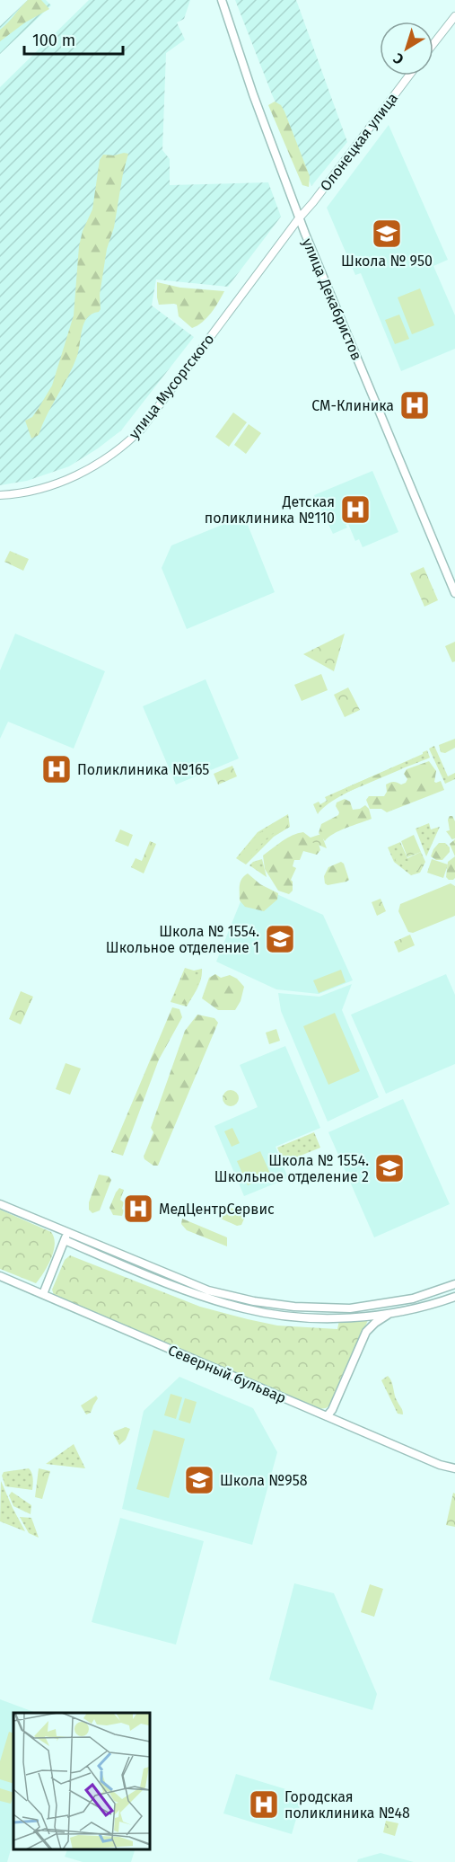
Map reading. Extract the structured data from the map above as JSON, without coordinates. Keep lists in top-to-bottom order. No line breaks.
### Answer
{"streets":{"main road":["улица Декабристов","Северный бульвар"],"street":["Олонецкая улица","улица Мусоргского"]},"crossings":[["Олонецкая улица","улица Декабристов"],["Олонецкая улица","улица Мусоргского"],["улица Декабристов","улица Мусоргского"]],"places":{"school or university":["Школа № 950","Школа № 1554. Школьное отделение 1","Школа № 1554. Школьное отделение 2","Школа №958"],"hospital":["СМ-Клиника","Детская поликлиника №110","Поликлиника №165","МедЦентрСервис","Городская поликлиника №48"]},"scale_bar":"100 m","north":"bottom left"}
